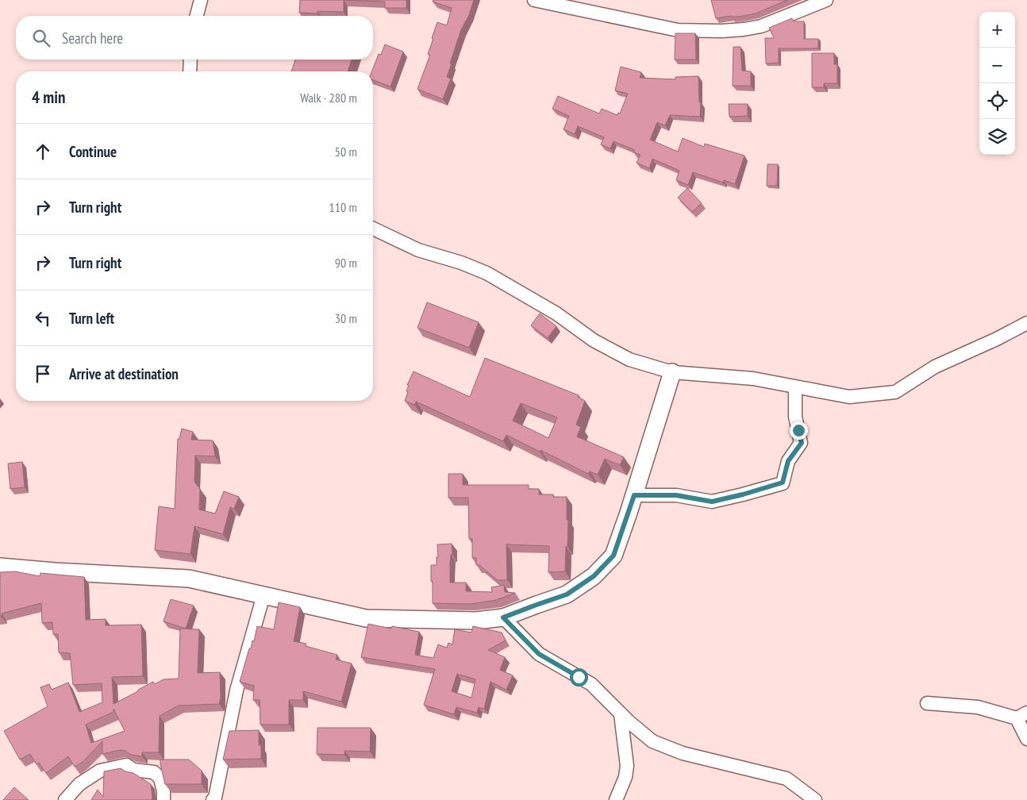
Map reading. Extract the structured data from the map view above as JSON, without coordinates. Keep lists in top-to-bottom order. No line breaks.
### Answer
{"page":{"map_buttons":["+","−"],"search":"Search here","heading":["4 min","Walk · 280 m"],"list":[["Continue","50 m"],["Turn right","110 m"],["Turn right","90 m"],["Turn left","30 m"],"Arrive at destination"]}}
